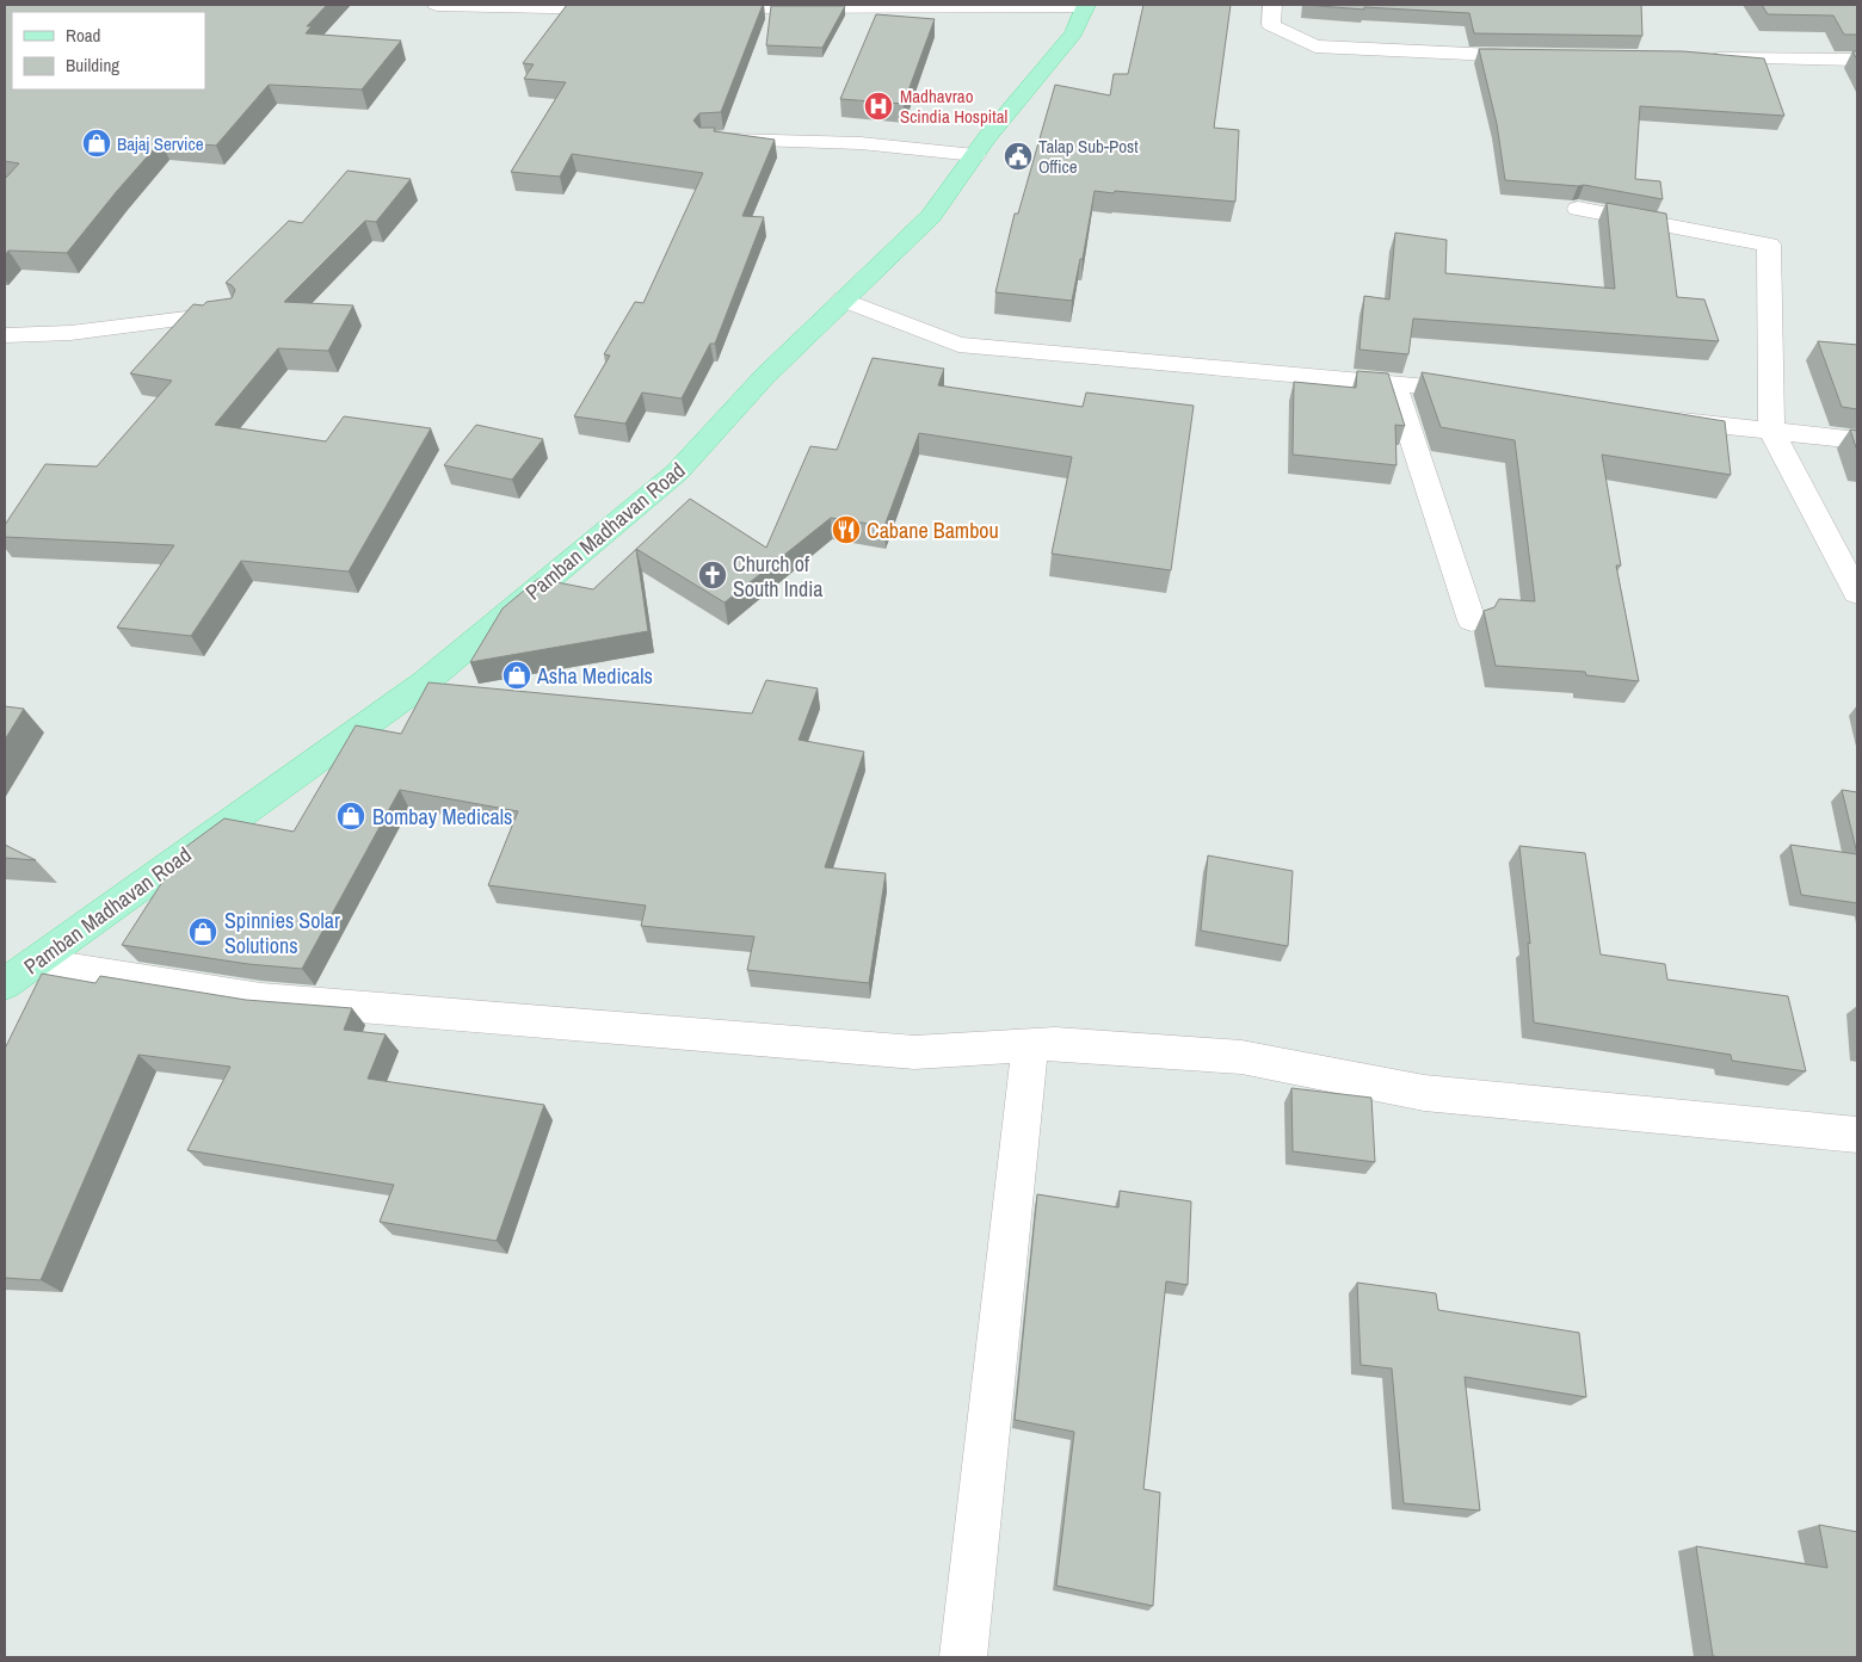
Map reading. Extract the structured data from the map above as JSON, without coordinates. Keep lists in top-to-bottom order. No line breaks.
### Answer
{"streets":{"main road":["Pamban Madhavan Road"]},"places":{"hospital":["Madhavrao Scindia Hospital"],"shop":["Bajaj Service","Asha Medicals","Bombay Medicals","Spinnies Solar Solutions"],"public building":["Talap Sub-Post Office"],"restaurant":["Cabane Bambou"],"church":["Church of South India"]},"legend":["Road","Building"]}
